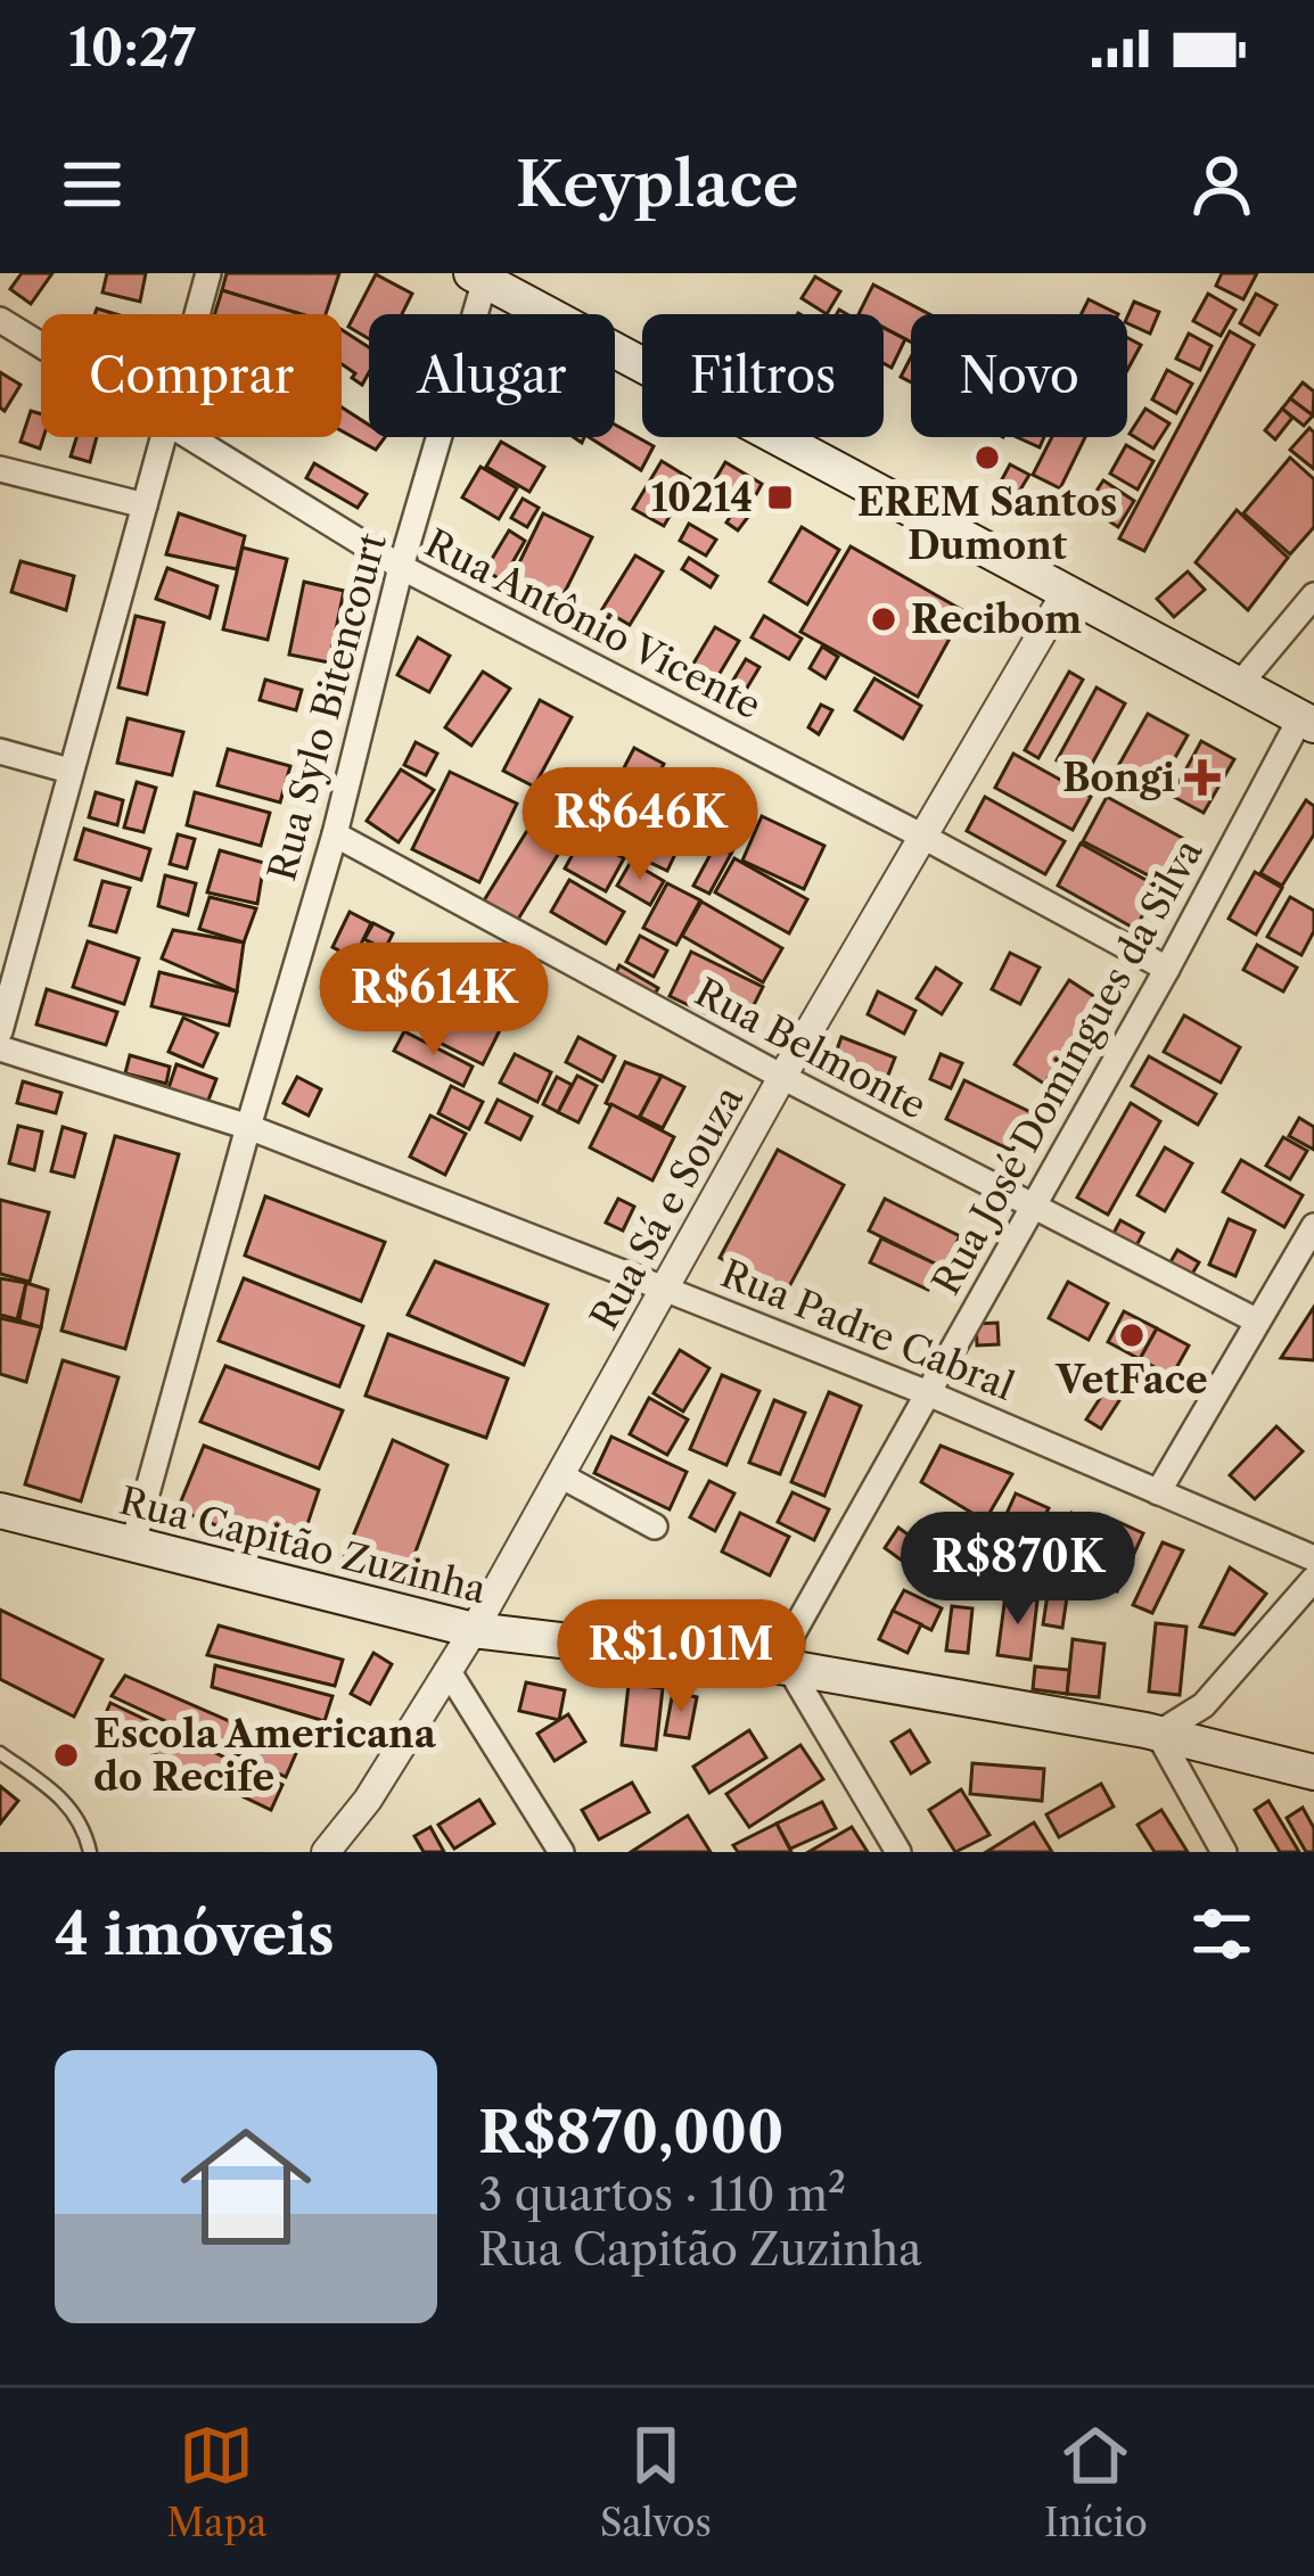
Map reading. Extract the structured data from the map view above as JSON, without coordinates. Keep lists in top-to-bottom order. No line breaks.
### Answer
{"streets":{"main road":["Rua Capitão Zuzinha"],"street":["Rua Antônio Vicente","Rua Sylo Bitencourt","Rua Belmonte","Rua José Domingues da Silva","Rua Sá e Souza","Rua Padre Cabral"]},"crossings":[["Rua Antônio Vicente","Rua Sylo Bitencourt"],["Rua Antônio Vicente","Rua José Domingues da Silva"],["Rua Antônio Vicente","Rua Sá e Souza"],["Rua Sylo Bitencourt","Rua Belmonte"],["Rua Sylo Bitencourt","Rua Padre Cabral"],["Rua Sylo Bitencourt","Rua Capitão Zuzinha"],["Rua Belmonte","Rua José Domingues da Silva"],["Rua Belmonte","Rua Sá e Souza"],["Rua José Domingues da Silva","Rua Padre Cabral"],["Rua José Domingues da Silva","Rua Capitão Zuzinha"],["Rua Sá e Souza","Rua Padre Cabral"],["Rua Sá e Souza","Rua Capitão Zuzinha"]],"places":{"other":["EREM Santos Dumont","Recibom","VetFace","Escola Americana do Recife"],"transit":["10214"],"health":["Bongi"]},"page":{"status":"10:27","header":"Keyplace","chip":["Comprar","Alugar","Filtros","Novo"],"price":["R$646K","R$614K","R$870K","R$1.01M"],"heading":"4 imóveis","list":[{"name":"R$870,000","note":"3 quartos · 110 m² · Rua Capitão Zuzinha"}],"tabs":["Mapa","Salvos","Início"]}}
